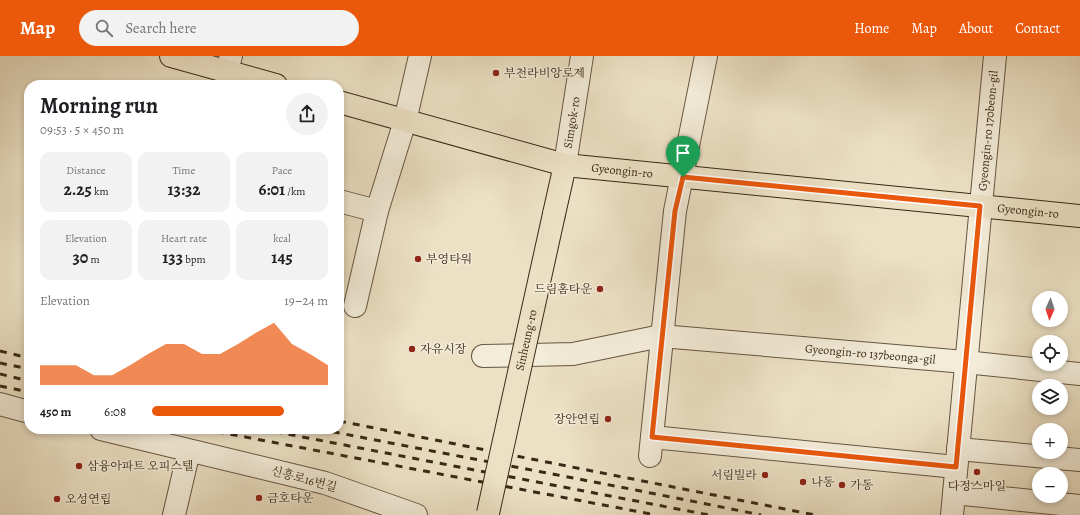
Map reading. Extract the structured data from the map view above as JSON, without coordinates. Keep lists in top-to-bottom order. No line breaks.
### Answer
{"streets":{"main road":["Gyeongin-ro","Sinheung-ro"],"street":["Simgok-ro","Gyeongin-ro 170beon-gil","Gyeongin-ro 137beonga-gil","신흥로16번길"]},"crossings":[["Simgok-ro","Gyeongin-ro"],["Simgok-ro","Sinheung-ro"],["Gyeongin-ro 170beon-gil","Gyeongin-ro"],["Gyeongin-ro 170beon-gil","Gyeongin-ro 137beonga-gil"],["Gyeongin-ro","Sinheung-ro"]],"places":["부천라비앙로제","부영타워","드림홈타운","자유시장","장안연립","삼융아파트 오피스텔","다정스마일","서림빌라","나동","가동","금호타운","오성연립"],"north":"bottom","page":{"header":"Map","search":"Search here","nav":["Home","Map","About","Contact"],"heading":["Morning run","09:53 · 5 × 450 m"],"stats":[["Distance","2.25 km"],["Time","13:32"],["Pace","6:01 /km"],["Elevation","30 m"],["Heart rate","133 bpm"],["kcal","145"]],"chart":["Elevation","19–24 m"],"map_buttons":["+","−"],"list":[{"name":"450 m","note":"6:08"}]}}
